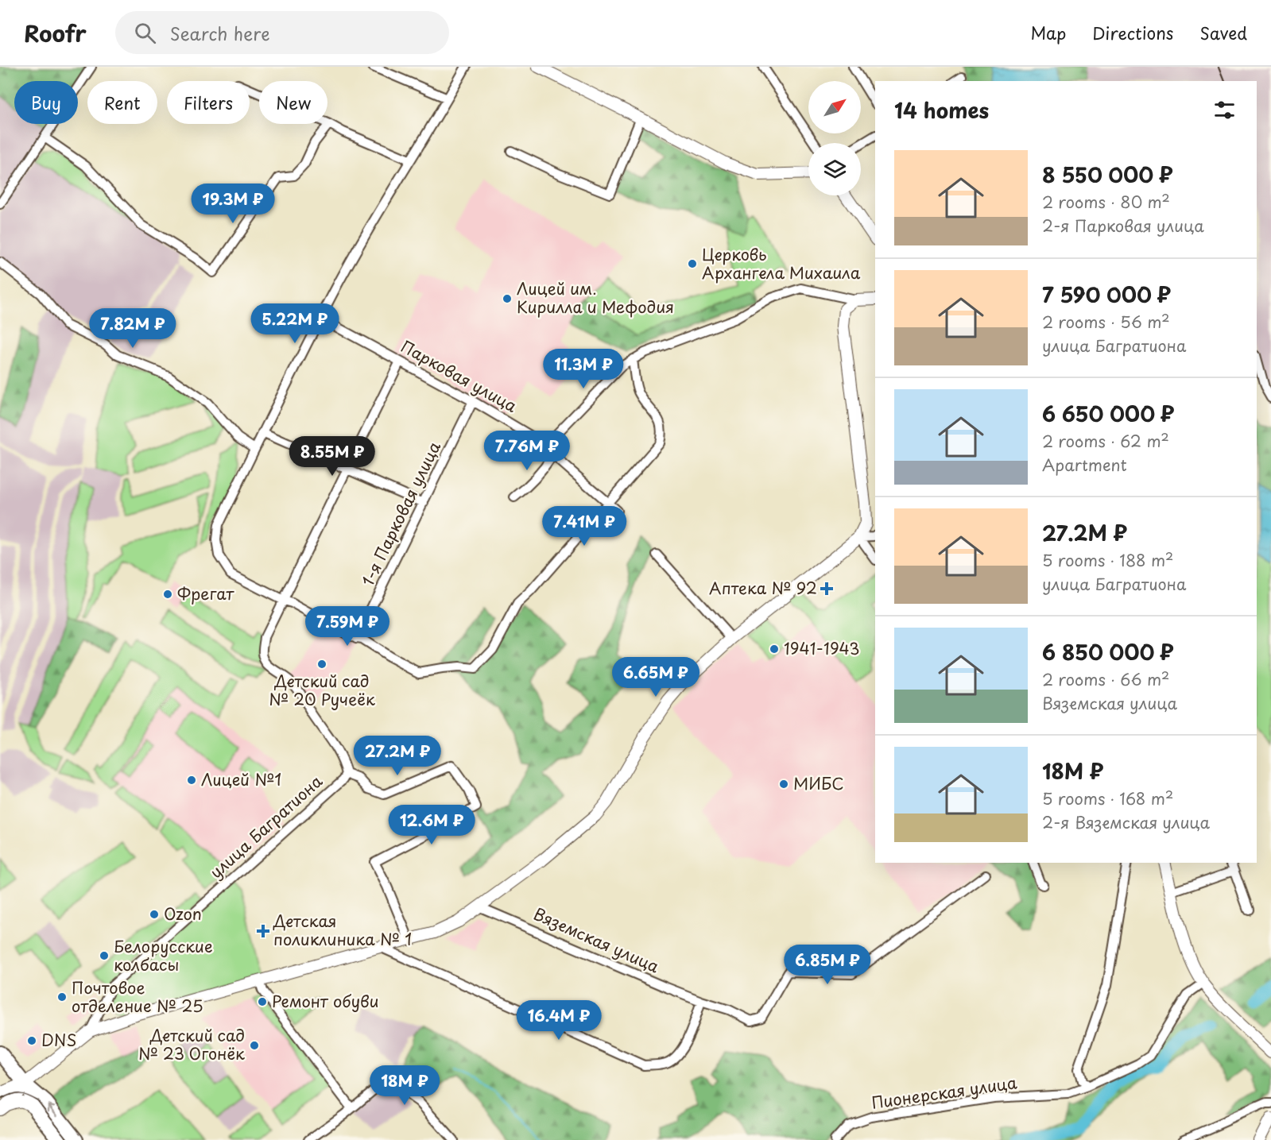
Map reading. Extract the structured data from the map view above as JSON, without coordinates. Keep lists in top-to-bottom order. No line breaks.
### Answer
{"streets":{"street":["Парковая улица","1-я Парковая улица","улица Багратиона","Вяземская улица","Пионерская улица"]},"crossings":[["Парковая улица","1-я Парковая улица"]],"places":{"other":["Церковь Архангела Михаила","Лицей им. Кирилла и Мефодия","Фрегат","1941-1943","Детский сад № 20 Ручеёк","Лицей №1","МИБС","Ozon","Белорусские колбасы","Почтовое отделение № 25","Ремонт обуви","DNS","Детский сад № 23 Огонёк"],"health":["Аптека № 92","Детская поликлиника № 1"]},"north":"top right","page":{"header":"Roofr","search":"Search here","nav":["Map","Directions","Saved"],"chip":["Buy","Rent","Filters","New"],"heading":"14 homes","list":[{"name":"8 550 000 ₽","note":"2 rooms · 80 m² · 2-я Парковая улица"},{"name":"7 590 000 ₽","note":"2 rooms · 56 m² · улица Багратиона"},{"name":"6 650 000 ₽","note":"2 rooms · 62 m² · Apartment"},{"name":"27.2M ₽","note":"5 rooms · 188 m² · улица Багратиона"},{"name":"6 850 000 ₽","note":"2 rooms · 66 m² · Вяземская улица"},{"name":"18M ₽","note":"5 rooms · 168 m² · 2-я Вяземская улица"}],"price":["19.3M ₽","5.22M ₽","7.82M ₽","11.3M ₽","7.76M ₽","8.55M ₽","7.41M ₽","7.59M ₽","6.65M ₽","27.2M ₽","12.6M ₽","6.85M ₽","16.4M ₽","18M ₽"]}}
